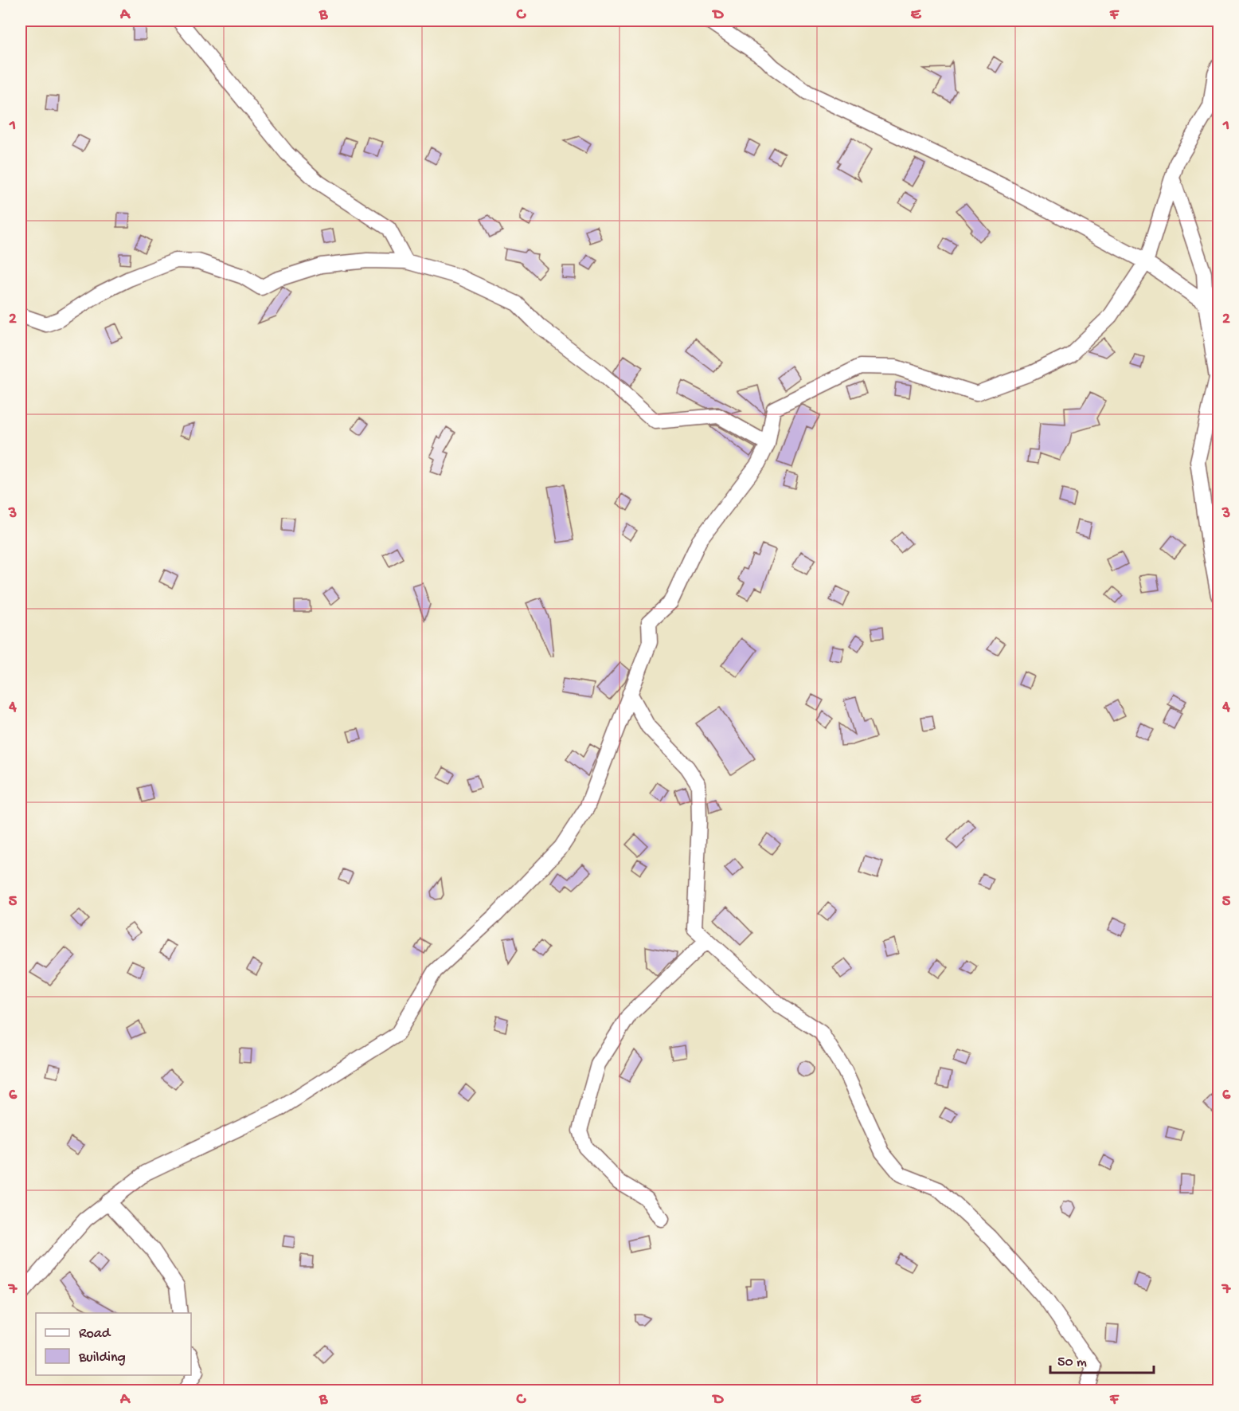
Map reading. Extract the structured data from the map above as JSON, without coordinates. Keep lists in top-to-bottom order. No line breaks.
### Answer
{"legend":["Road","Building"],"scale_bar":"50 m","grid":{"columns":["A","B","C","D","E","F"],"rows":["1","2","3","4","5","6","7"]}}
